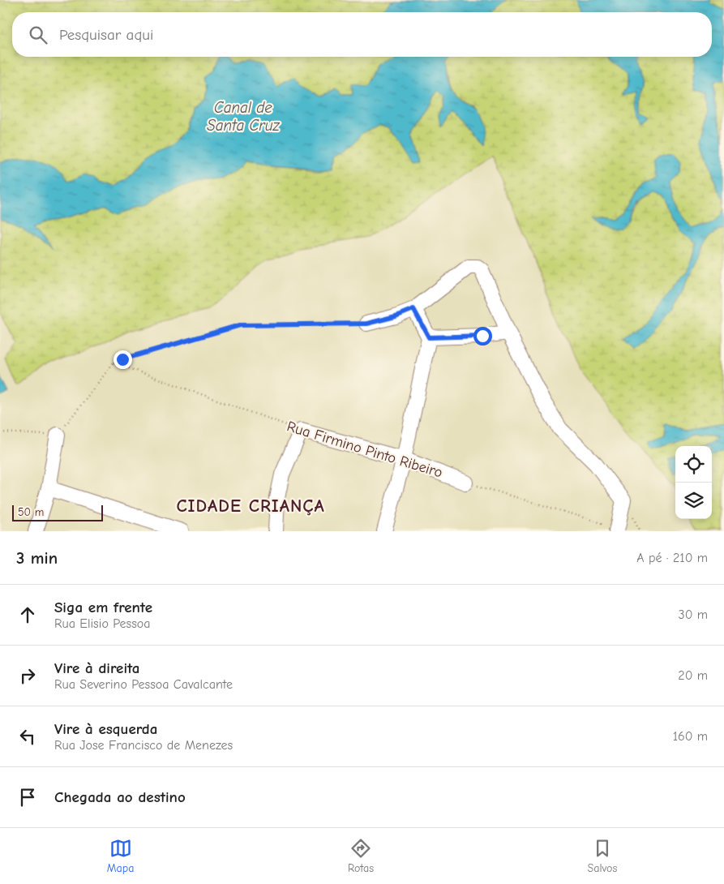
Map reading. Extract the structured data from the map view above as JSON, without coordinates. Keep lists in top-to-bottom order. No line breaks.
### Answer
{"streets":{"street":["Rua Firmino Pinto Ribeiro"]},"districts":["CIDADE CRIANÇA"],"water":["Canal de Santa Cruz"],"scale_bar":"50 m","page":{"search":"Pesquisar aqui","scale":"50 m","heading":["3 min","A pé · 210 m"],"list":[["Siga em frente","Rua Elisio Pessoa","30 m"],["Vire à direita","Rua Severino Pessoa Cavalcante","20 m"],["Vire à esquerda","Rua Jose Francisco de Menezes","160 m"],"Chegada ao destino"],"nav":["Mapa","Rotas","Salvos"]}}
